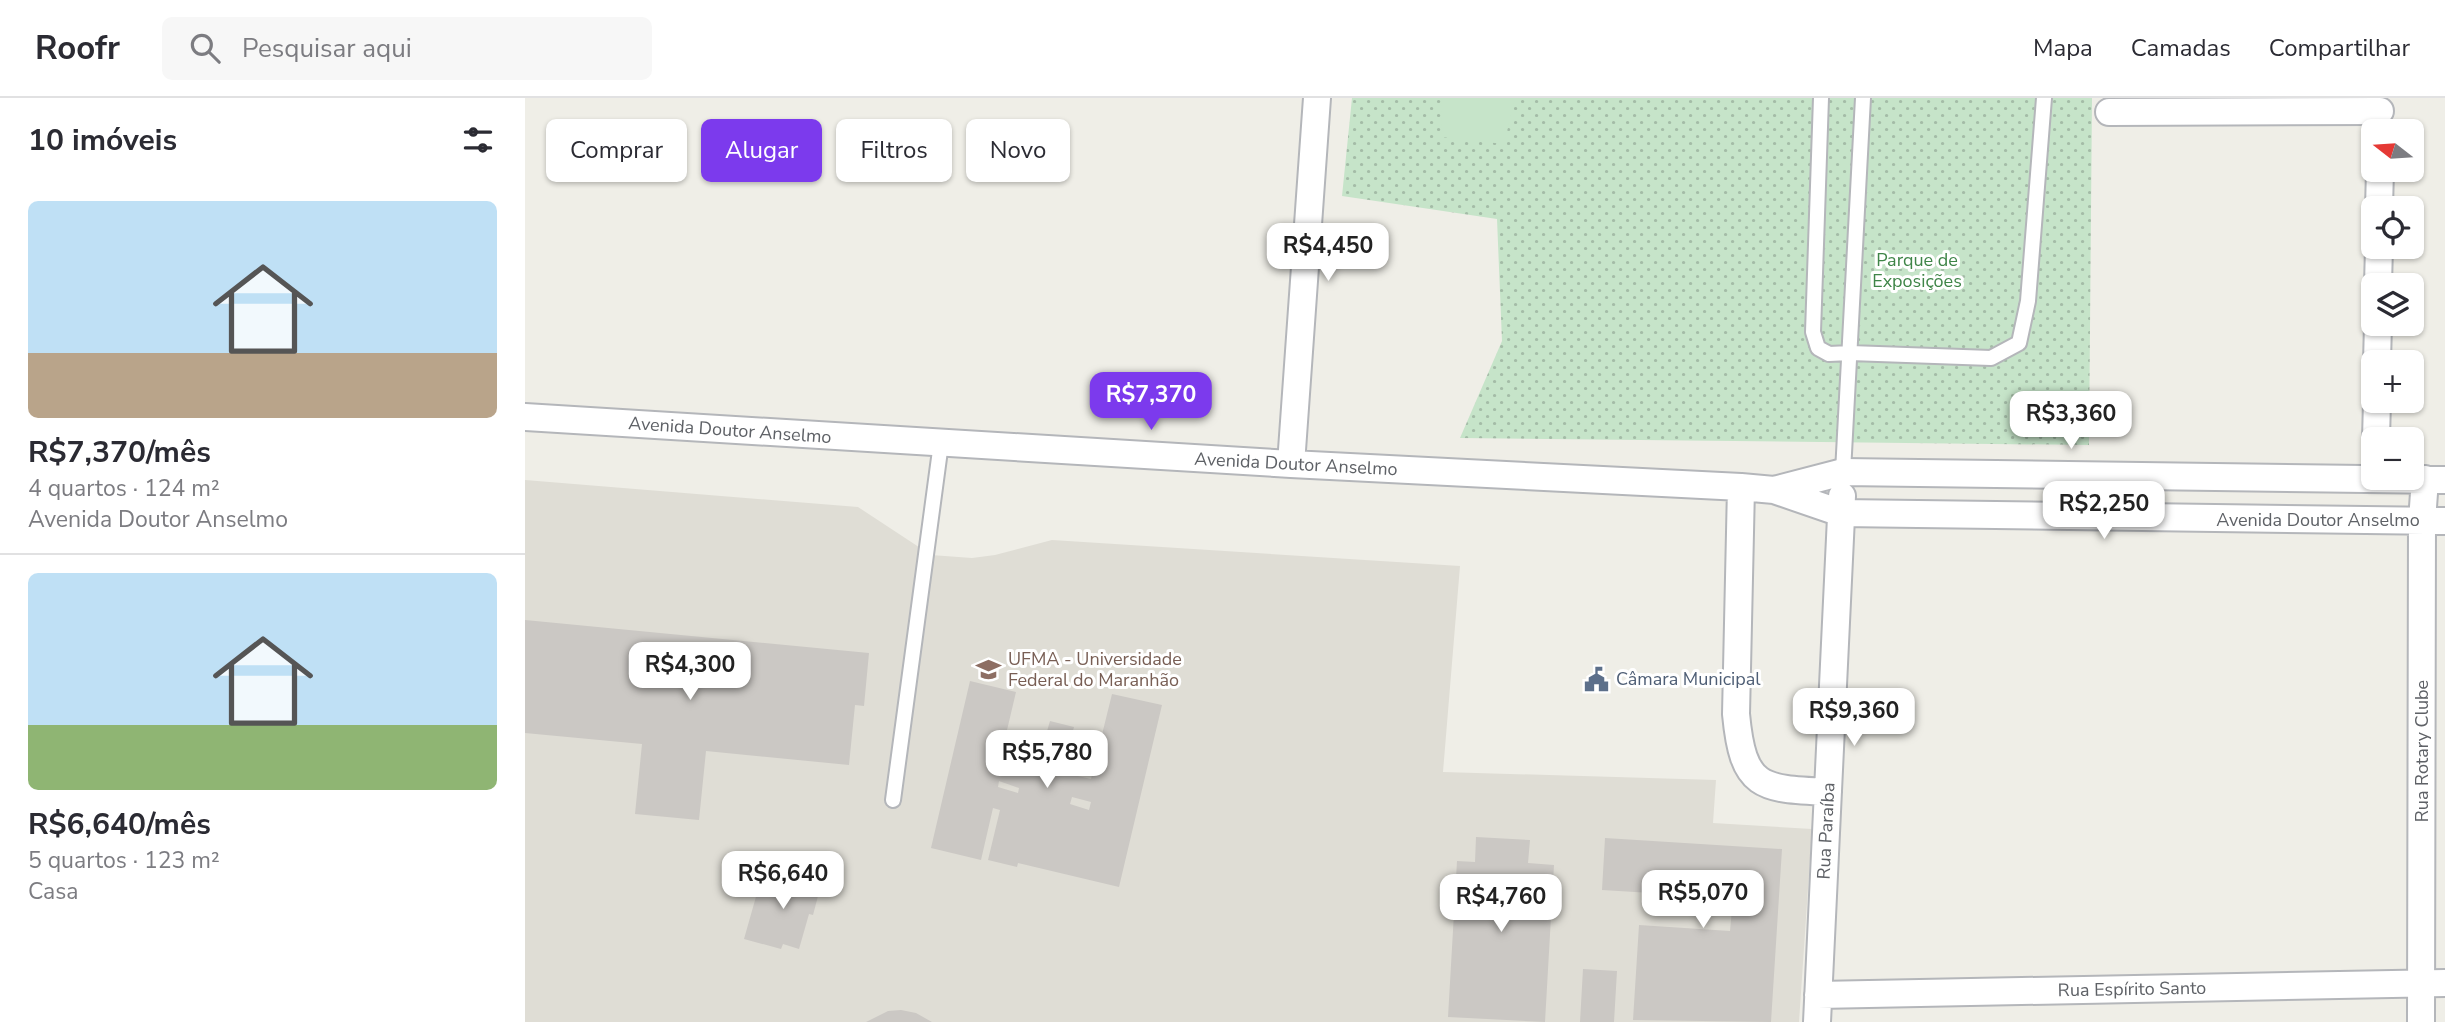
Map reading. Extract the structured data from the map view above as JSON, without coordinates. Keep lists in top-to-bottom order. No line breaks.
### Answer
{"streets":{"street":["Avenida Doutor Anselmo","Rua Rotary Clube","Rua Paraíba","Rua Espírito Santo"]},"crossings":[["Avenida Doutor Anselmo","Rua Rotary Clube"],["Avenida Doutor Anselmo","Rua Paraíba"],["Rua Rotary Clube","Rua Espírito Santo"],["Rua Paraíba","Rua Espírito Santo"]],"parks":["Parque de Exposições"],"places":{"school or university":["UFMA - Universidade Federal do Maranhão"],"public building":["Câmara Municipal"]},"north":"left","page":{"header":"Roofr","search":"Pesquisar aqui","nav":["Mapa","Camadas","Compartilhar"],"heading":"10 imóveis","map_buttons":["+","−"],"chip":["Comprar","Alugar","Filtros","Novo"],"list":[{"name":"R$7,370/mês","note":"4 quartos · 124 m² · Avenida Doutor Anselmo"},{"name":"R$6,640/mês","note":"5 quartos · 123 m² · Casa"}],"price":["R$4,450","R$7,370","R$3,360","R$2,250","R$4,300","R$9,360","R$5,780","R$6,640","R$5,070","R$4,760"]}}
